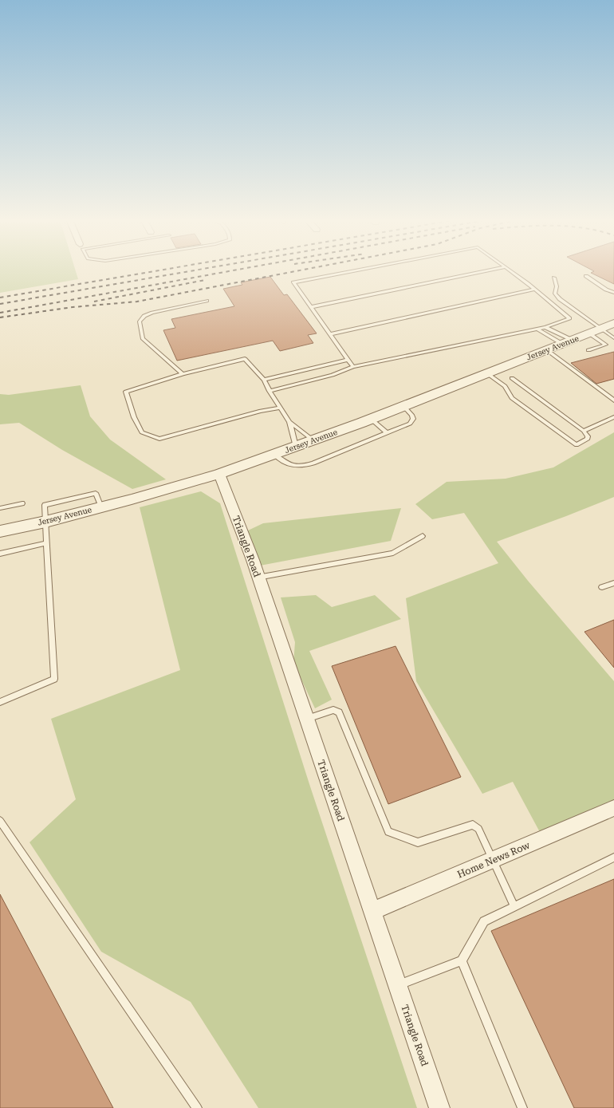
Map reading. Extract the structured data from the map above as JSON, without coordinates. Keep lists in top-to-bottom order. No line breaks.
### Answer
{"streets":{"street":["Jersey Avenue","Triangle Road","Home News Row"]},"crossings":[["Jersey Avenue","Triangle Road"],["Triangle Road","Home News Row"]]}
